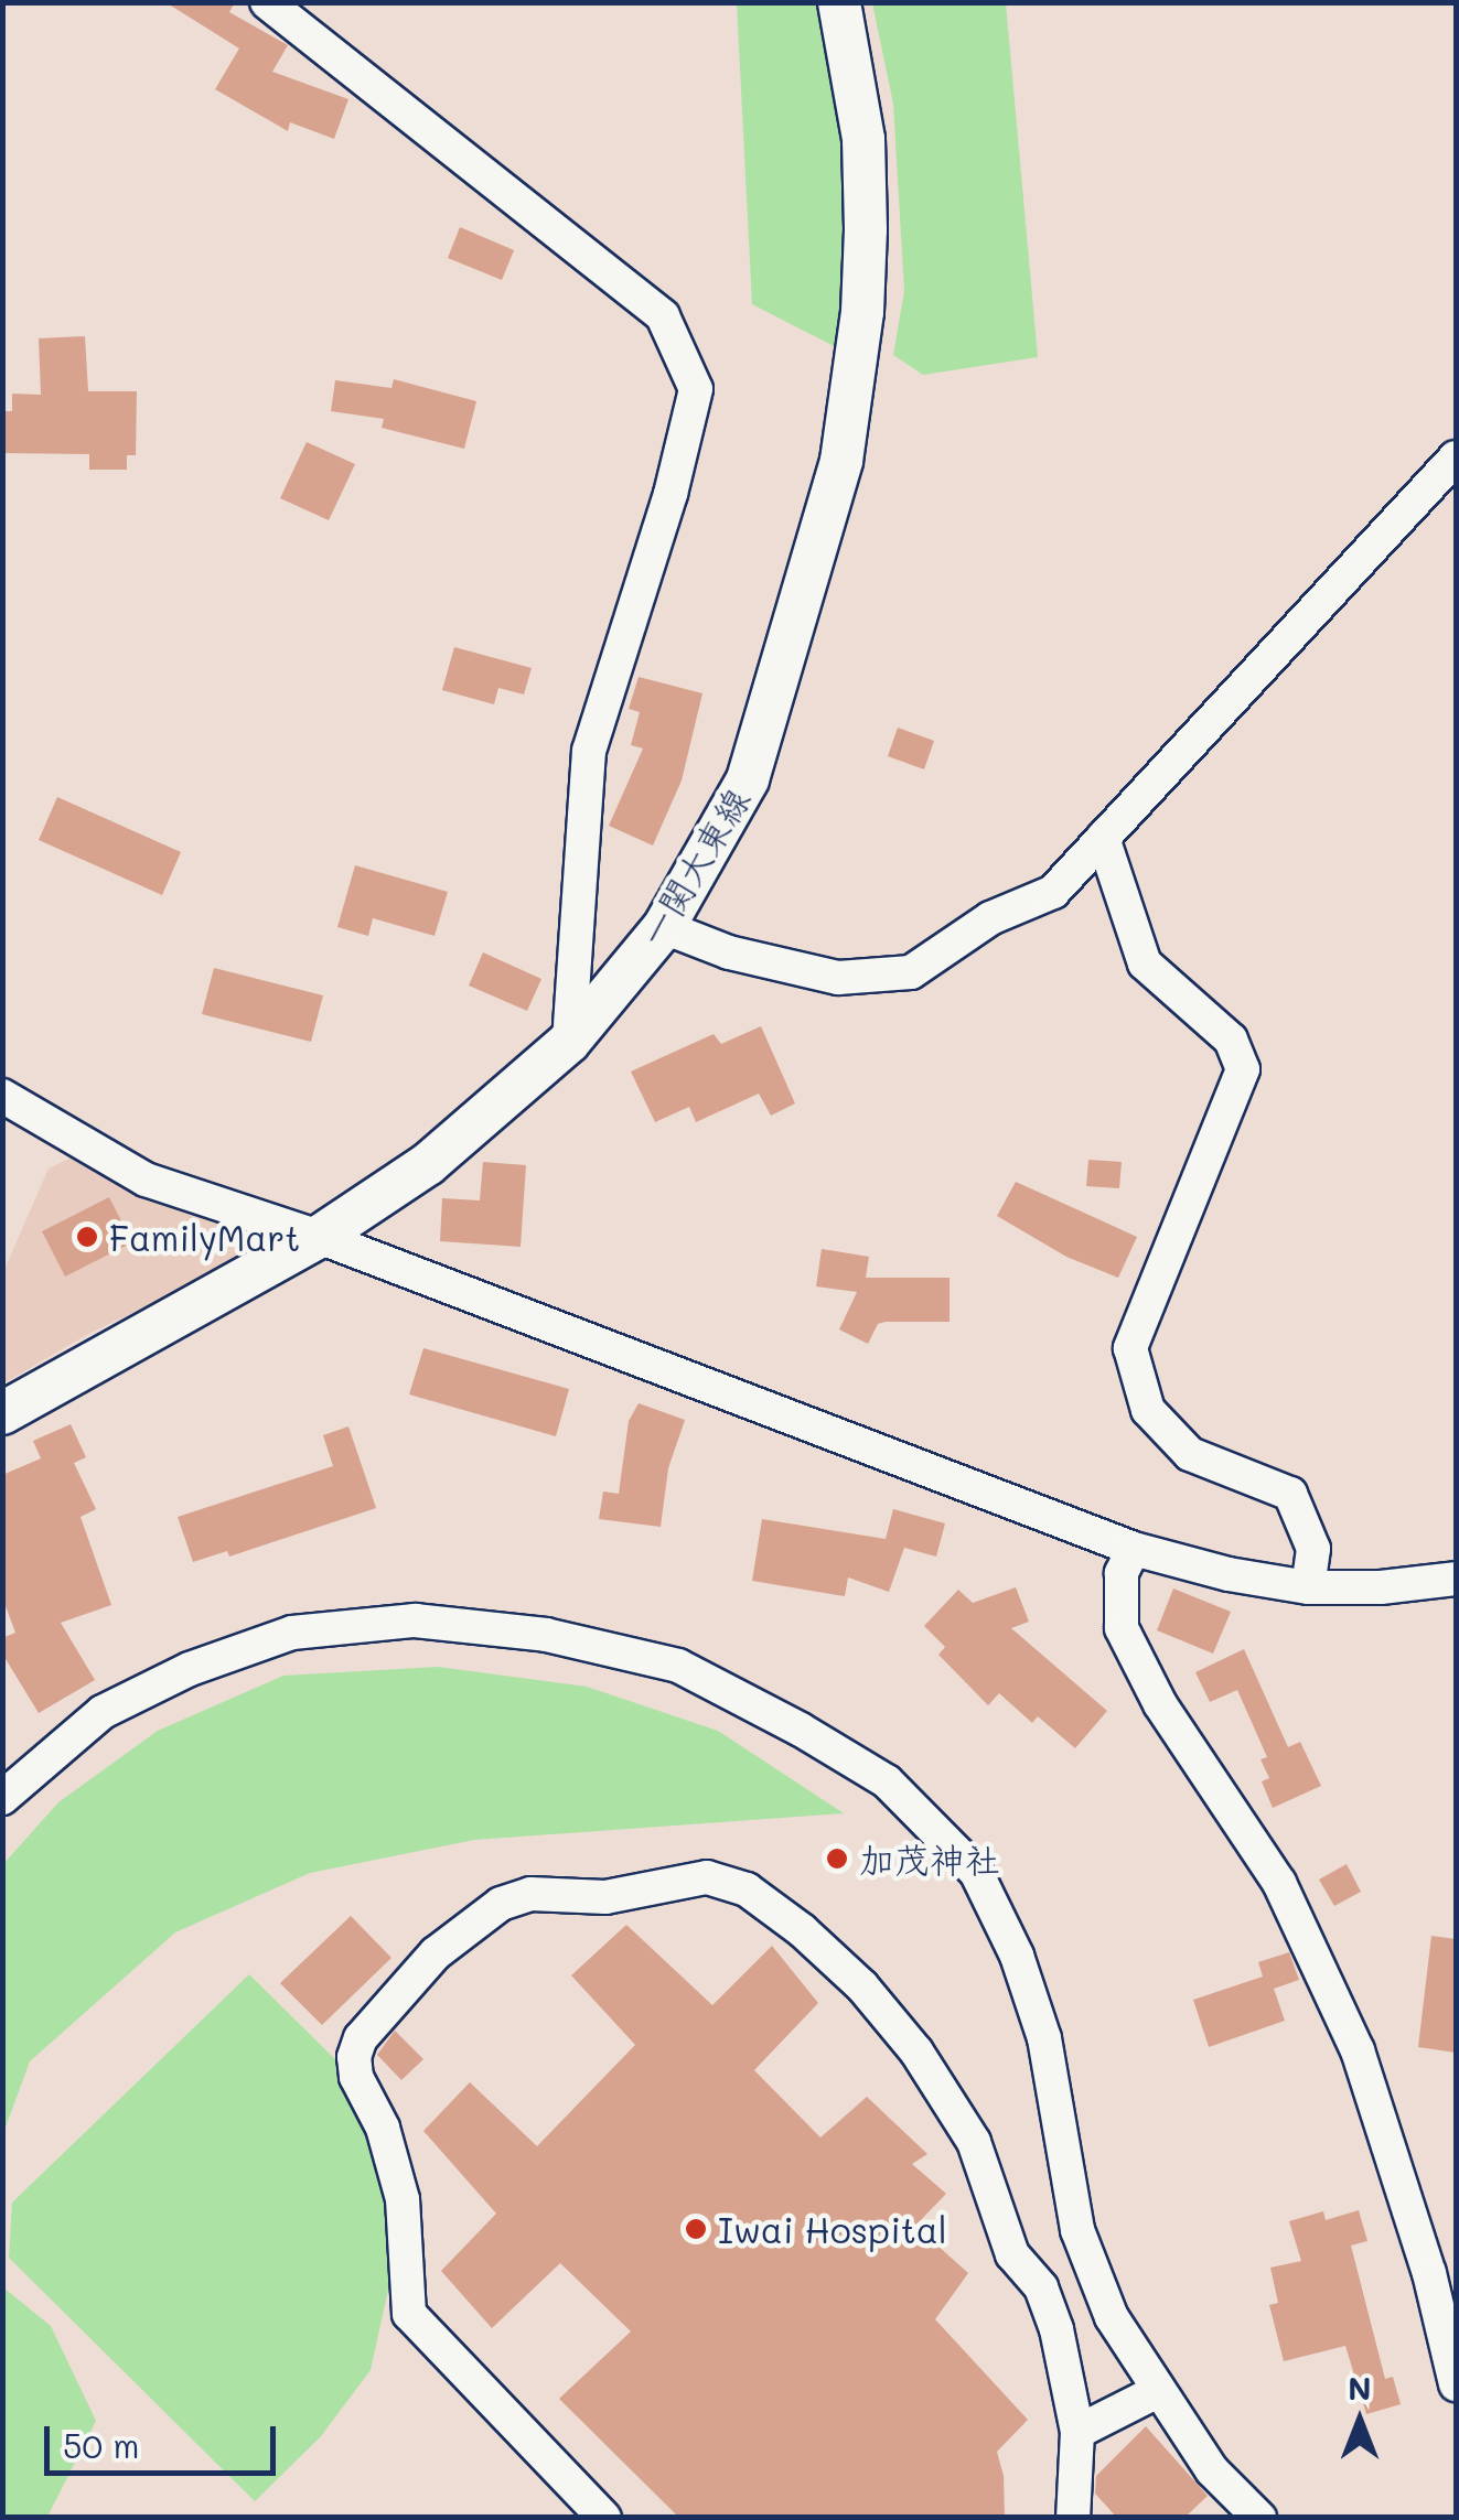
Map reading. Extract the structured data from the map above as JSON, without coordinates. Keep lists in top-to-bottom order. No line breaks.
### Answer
{"streets":{"main road":["一関大東線"]},"places":["FamilyMart","加茂神社","Iwai Hospital"],"scale_bar":"50 m","north":"top"}
